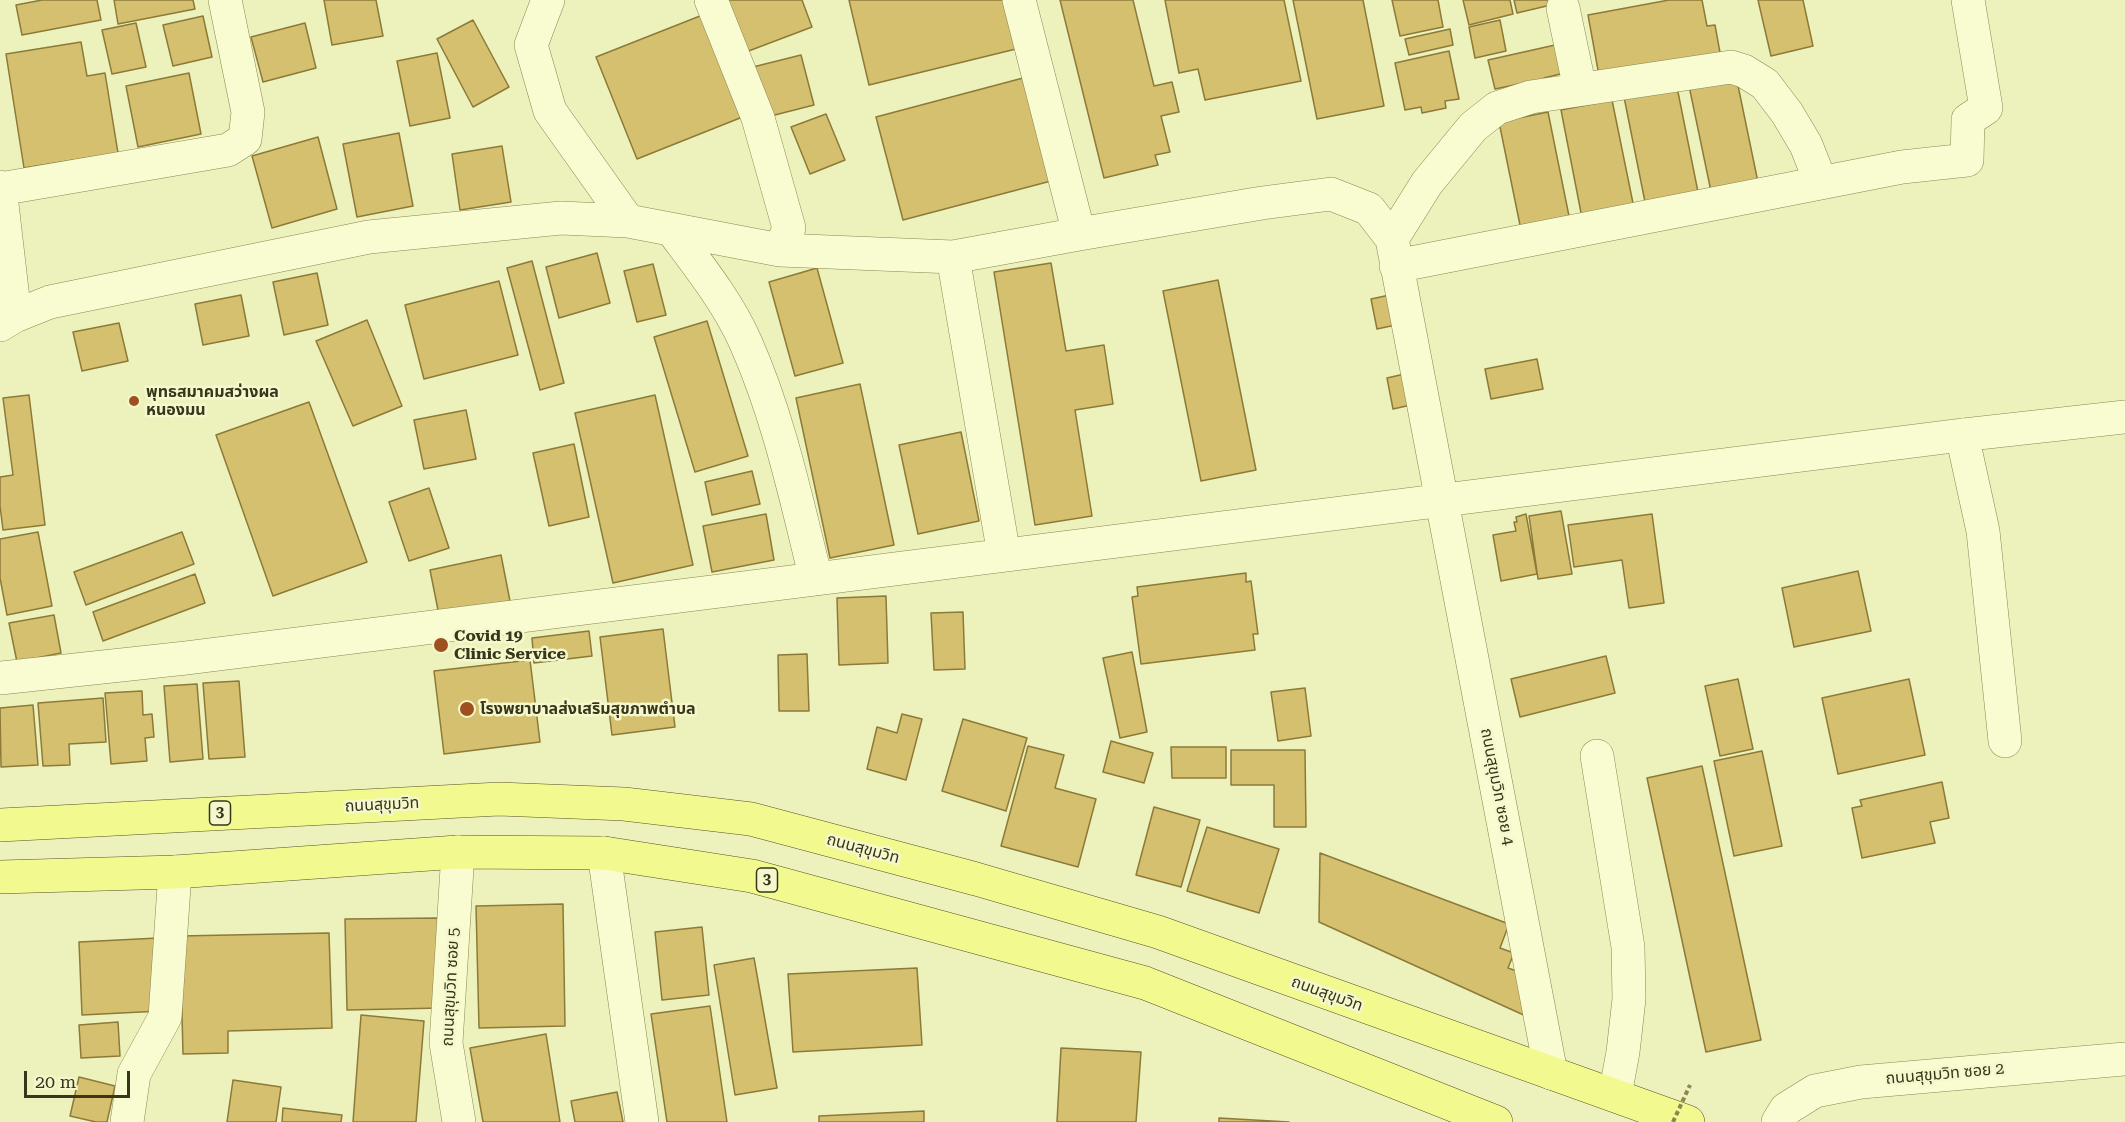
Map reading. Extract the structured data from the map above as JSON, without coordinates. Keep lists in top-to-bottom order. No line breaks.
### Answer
{"streets":{"main road":["ถนนสุขุมวิท","3"],"street":["ถนนสุขุมวิท ซอย 4","ถนนสุขุมวิท ซอย 5","ถนนสุขุมวิท ซอย 2"]},"crossings":[["ถนนสุขุมวิท ซอย 4","ถนนสุขุมวิท"],["3","ถนนสุขุมวิท ซอย 5"]],"places":["พุทธสมาคมสว่างผล หนองมน","Covid 19 Clinic Service","โรงพยาบาลส่งเสริมสุขภาพตำบล"],"scale_bar":"20 m"}
